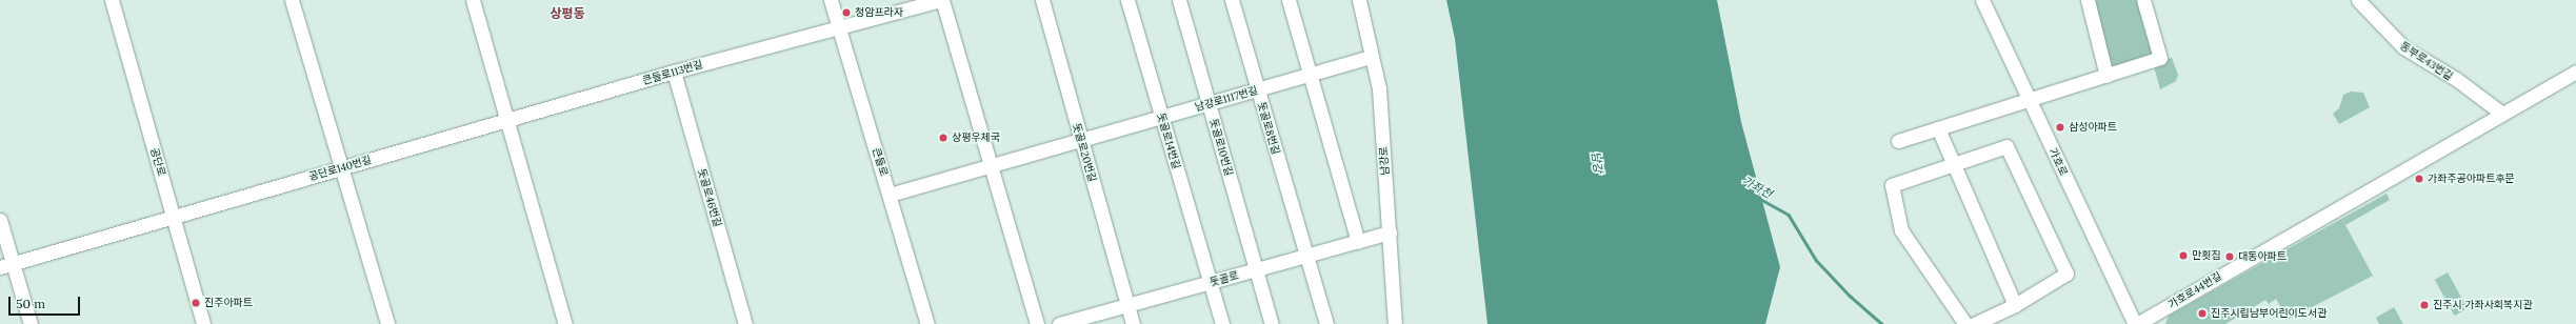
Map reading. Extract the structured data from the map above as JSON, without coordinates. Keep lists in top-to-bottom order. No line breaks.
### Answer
{"streets":{"street":["동부로43번길","큰들로113번길","남강로1117번길","돗골로8번길","돗골로14번길","돗골로10번길","돗골로20번길","남강로","공단로","큰들로","가호로","공단로140번길","돗골로46번길","돗골로","가호로44번길"]},"crossings":[["동부로43번길","가호로44번길"],["큰들로113번길","큰들로"],["큰들로113번길","공단로140번길"],["큰들로113번길","돗골로46번길"],["남강로1117번길","돗골로8번길"],["남강로1117번길","돗골로14번길"],["남강로1117번길","돗골로10번길"],["남강로1117번길","돗골로20번길"],["남강로1117번길","남강로"],["남강로1117번길","큰들로"],["돗골로8번길","돗골로"],["돗골로14번길","돗골로"],["돗골로10번길","돗골로"],["돗골로20번길","돗골로"],["남강로","돗골로"],["공단로","공단로140번길"],["가호로","가호로44번길"]],"districts":["상평동"],"water":["남강","가좌천"],"places":["청암프라자","삼성아파트","상평우체국","가좌주공아파트후문","만횟집","대동아파트","진주아파트","진주시 가좌사회복지관","진주시립남부어린이도서관"],"scale_bar":"50 m"}
